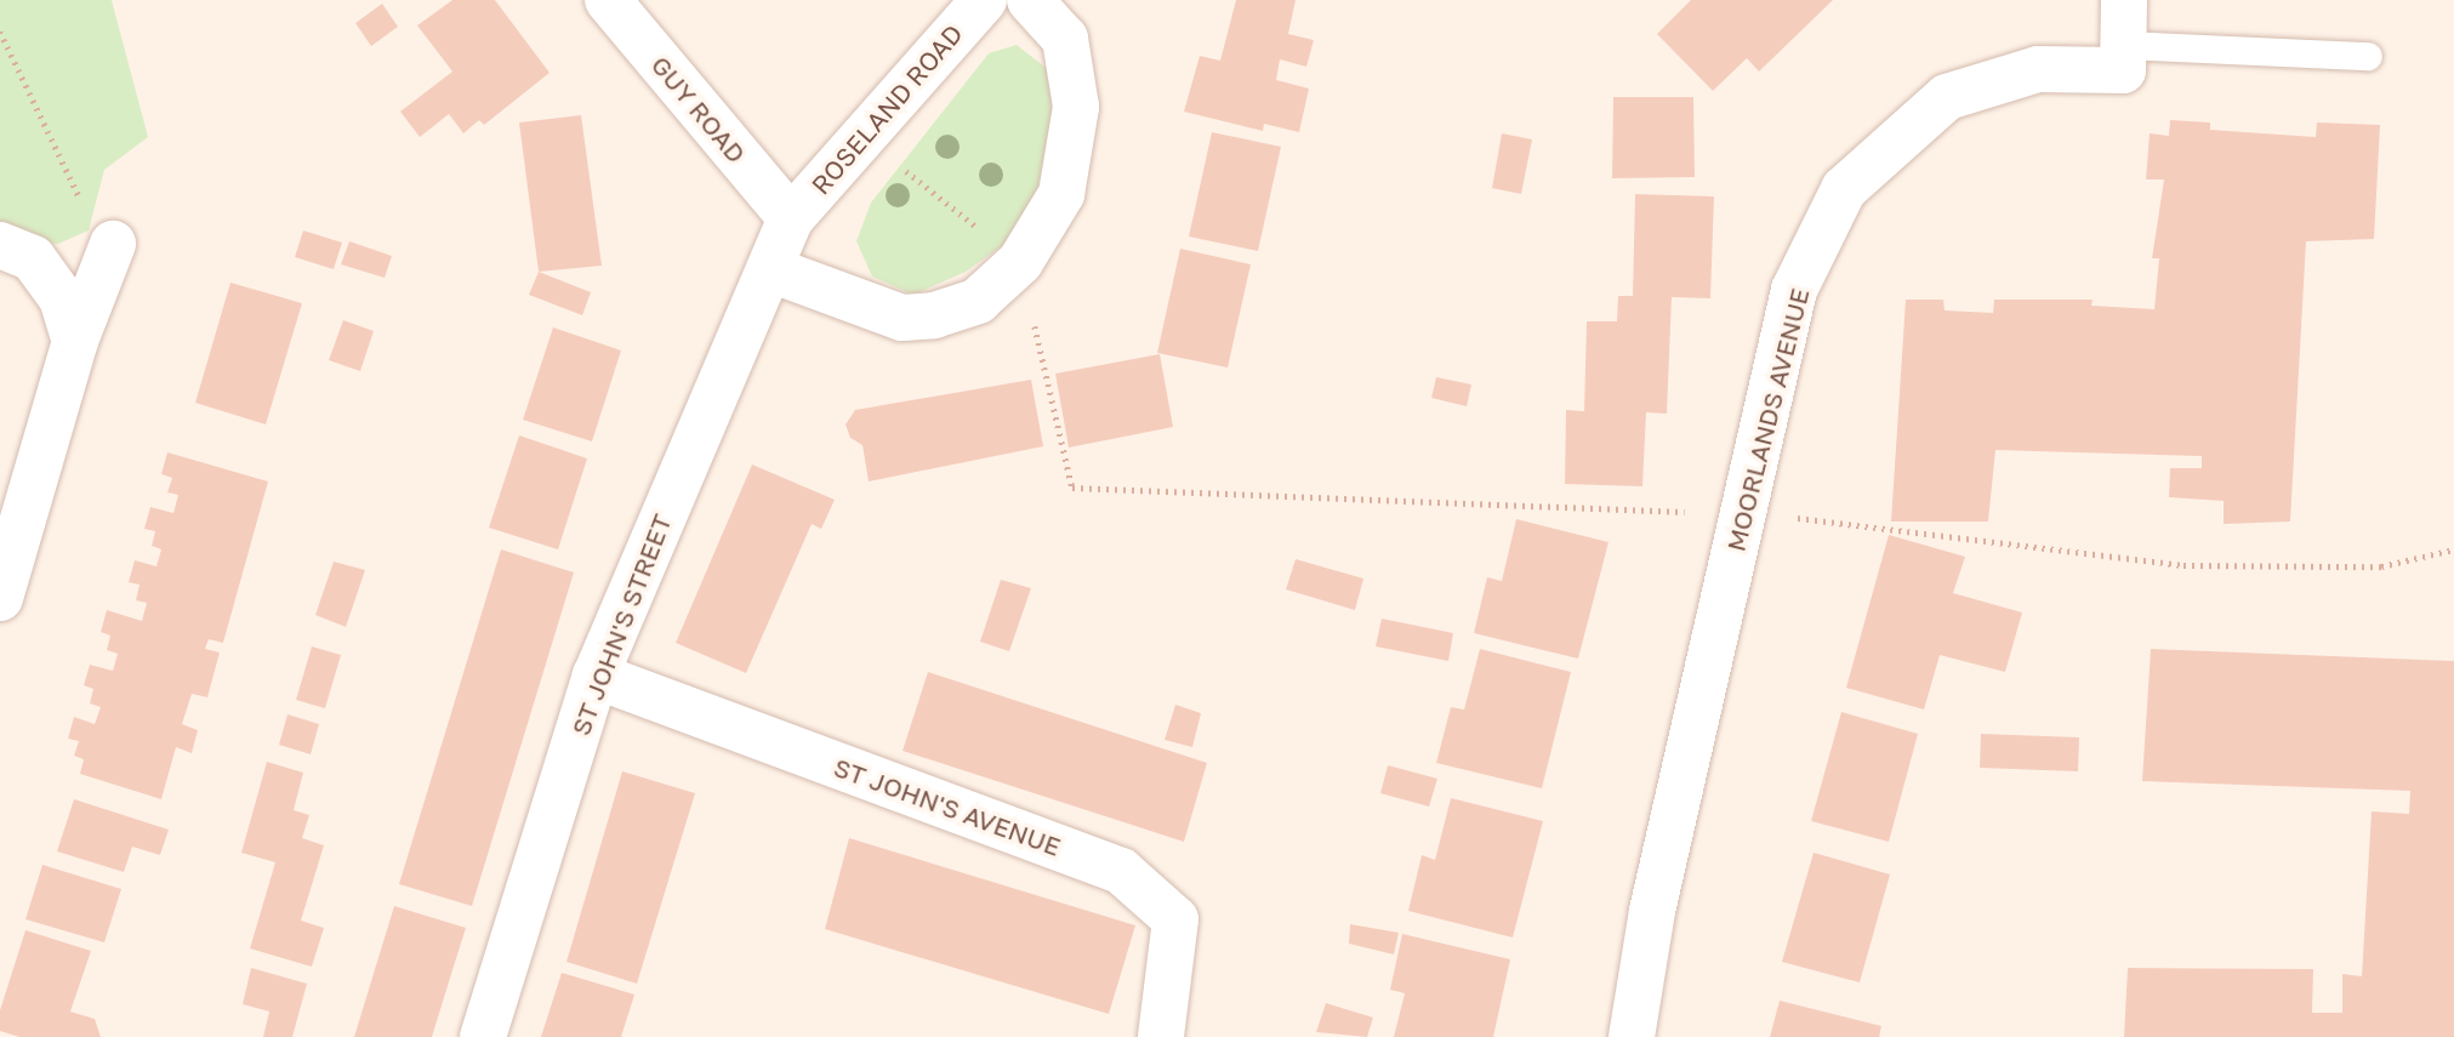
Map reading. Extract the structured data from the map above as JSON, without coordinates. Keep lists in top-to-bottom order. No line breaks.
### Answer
{"streets":{"street":["GUY ROAD","ROSELAND ROAD","MOORLANDS AVENUE","ST JOHN'S STREET","ST JOHN'S AVENUE"]},"crossings":[["GUY ROAD","ROSELAND ROAD"],["GUY ROAD","ST JOHN'S STREET"],["ROSELAND ROAD","ST JOHN'S STREET"],["ST JOHN'S STREET","ST JOHN'S AVENUE"]]}
